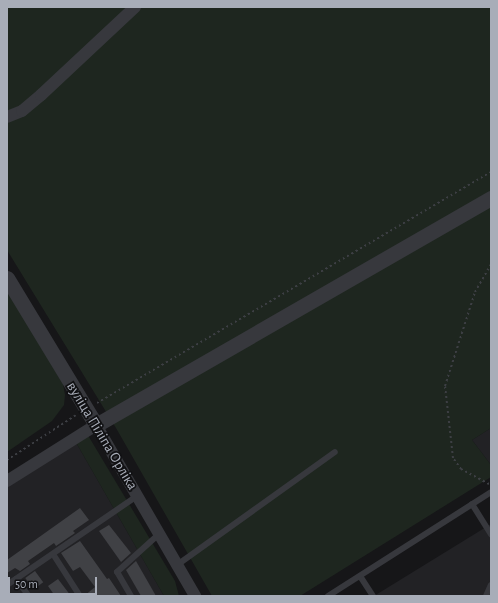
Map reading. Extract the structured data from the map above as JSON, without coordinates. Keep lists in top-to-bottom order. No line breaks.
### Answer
{"streets":{"street":["вуліца Піліпа Орліка"]},"scale_bar":"50 m"}
